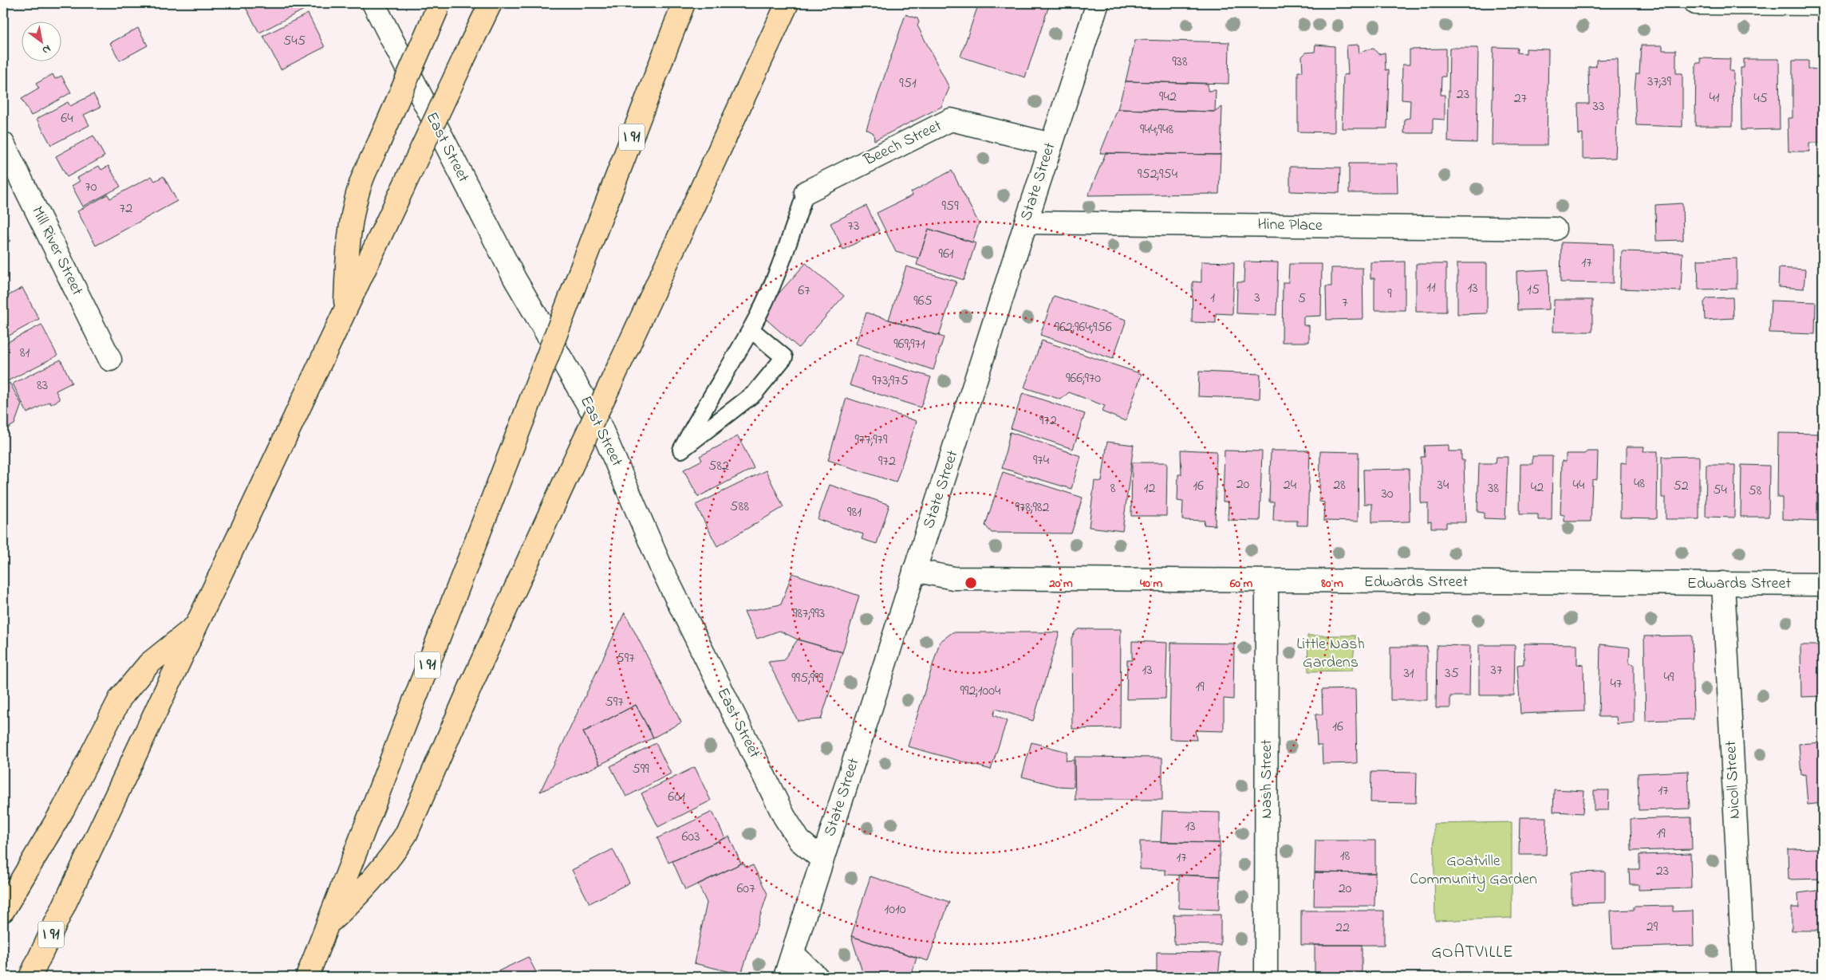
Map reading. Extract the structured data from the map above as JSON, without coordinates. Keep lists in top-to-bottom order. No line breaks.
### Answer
{"streets":{"highway":["I 91"],"street":["Beech Street","East Street","State Street","Hine Place","Mill River Street","Edwards Street","Nash Street","Nicoll Street"]},"crossings":[["Beech Street","State Street"],["East Street","State Street"],["State Street","Hine Place"],["State Street","Edwards Street"],["Edwards Street","Nash Street"],["Edwards Street","Nicoll Street"]],"districts":["GOATVILLE"],"parks":["Little Nash Gardens","Goatville Community Garden"],"house_numbers":["545","938","37;39","951","23","942","41","27","45","33","64","944;948","952;954","70","959","72","73","961","17","11","13","15","67","9","1","3","5","965","7","962;964;956","969;971","81","966;970","973;975","83","972","977;979","974","972","582","48","20","24","28","34","44","16","52","42","8","12","38","54","58","30","588","978;982","981","987;993","597","13","37","31","35","49","995;999","47","19","992;1004","597","16","599","17","601","13","19","603","18","17","23","607","20","1010","29","22"],"north":"bottom right","rings":["20 m","40 m","60 m","80 m"]}
